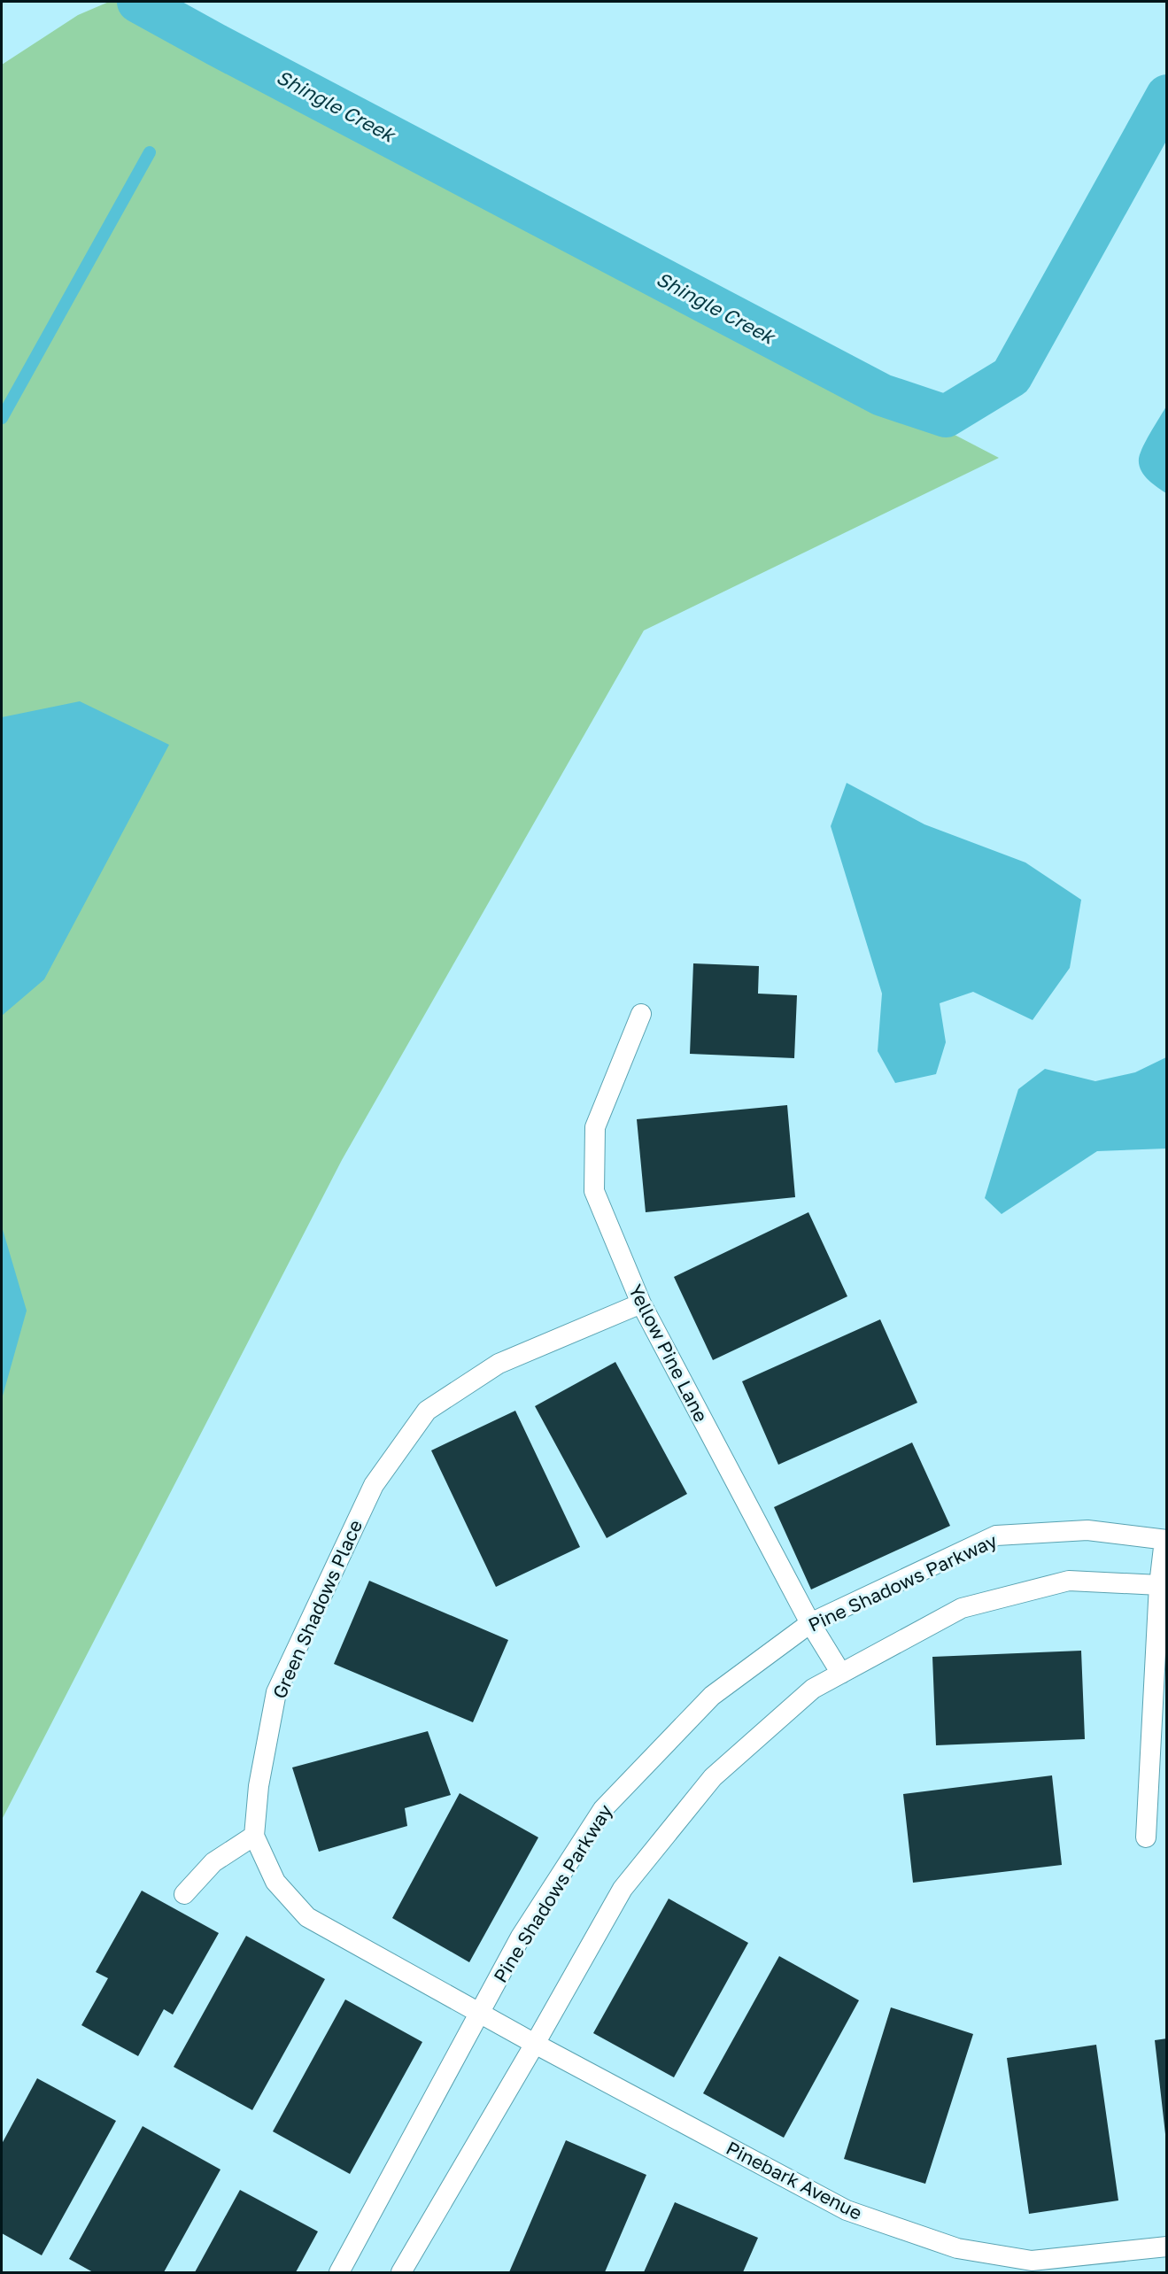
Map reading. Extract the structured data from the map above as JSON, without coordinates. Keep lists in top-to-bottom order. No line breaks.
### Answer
{"streets":{"lane":["Yellow Pine Lane","Pine Shadows Parkway","Green Shadows Place","Pinebark Avenue"]},"crossings":[["Yellow Pine Lane","Pine Shadows Parkway"],["Yellow Pine Lane","Green Shadows Place"],["Pine Shadows Parkway","Green Shadows Place"],["Pine Shadows Parkway","Pinebark Avenue"],["Green Shadows Place","Pinebark Avenue"]],"water":["Shingle Creek"]}
